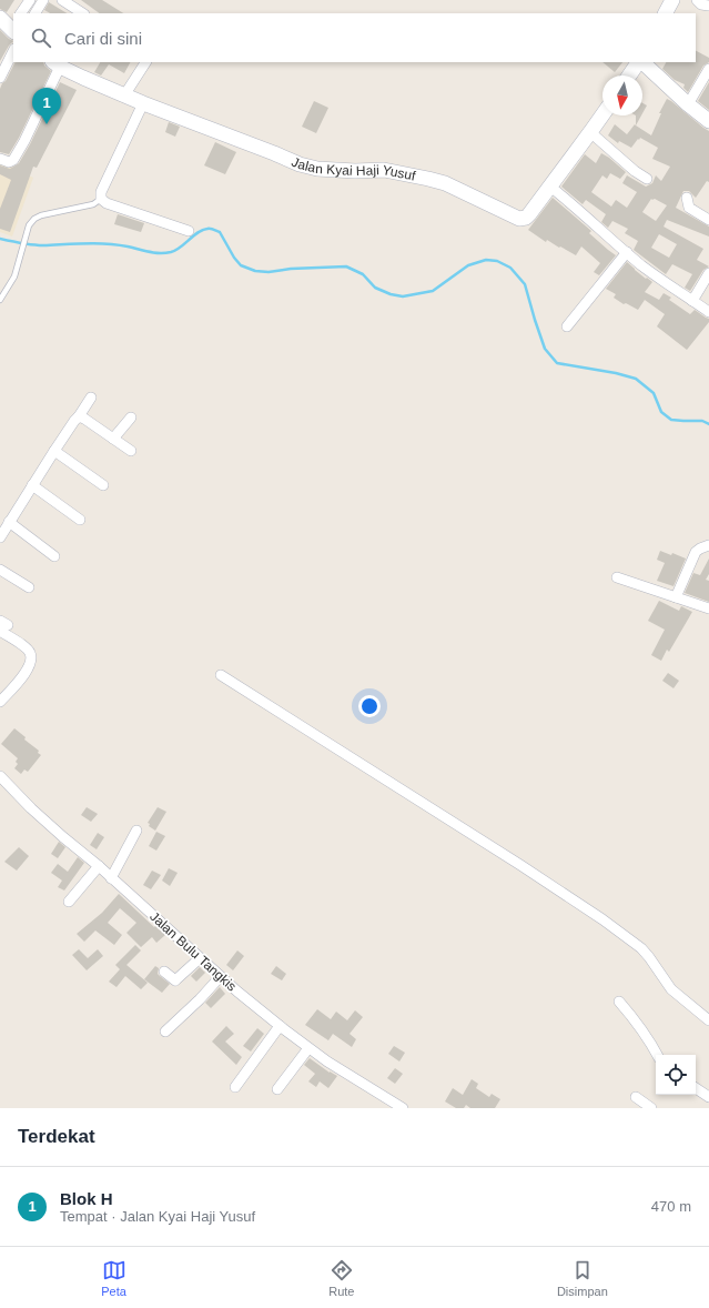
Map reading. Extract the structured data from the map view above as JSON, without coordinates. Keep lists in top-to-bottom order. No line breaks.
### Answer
{"streets":{"street":["Jalan Kyai Haji Yusuf","Jalan Bulu Tangkis"]},"north":"bottom","page":{"search":"Cari di sini","pins":"1","heading":"Terdekat","list":[{"mark":"1","name":"Blok H","note":"Tempat · Jalan Kyai Haji Yusuf","value":"470 m"}],"nav":["Peta","Rute","Disimpan"]}}
